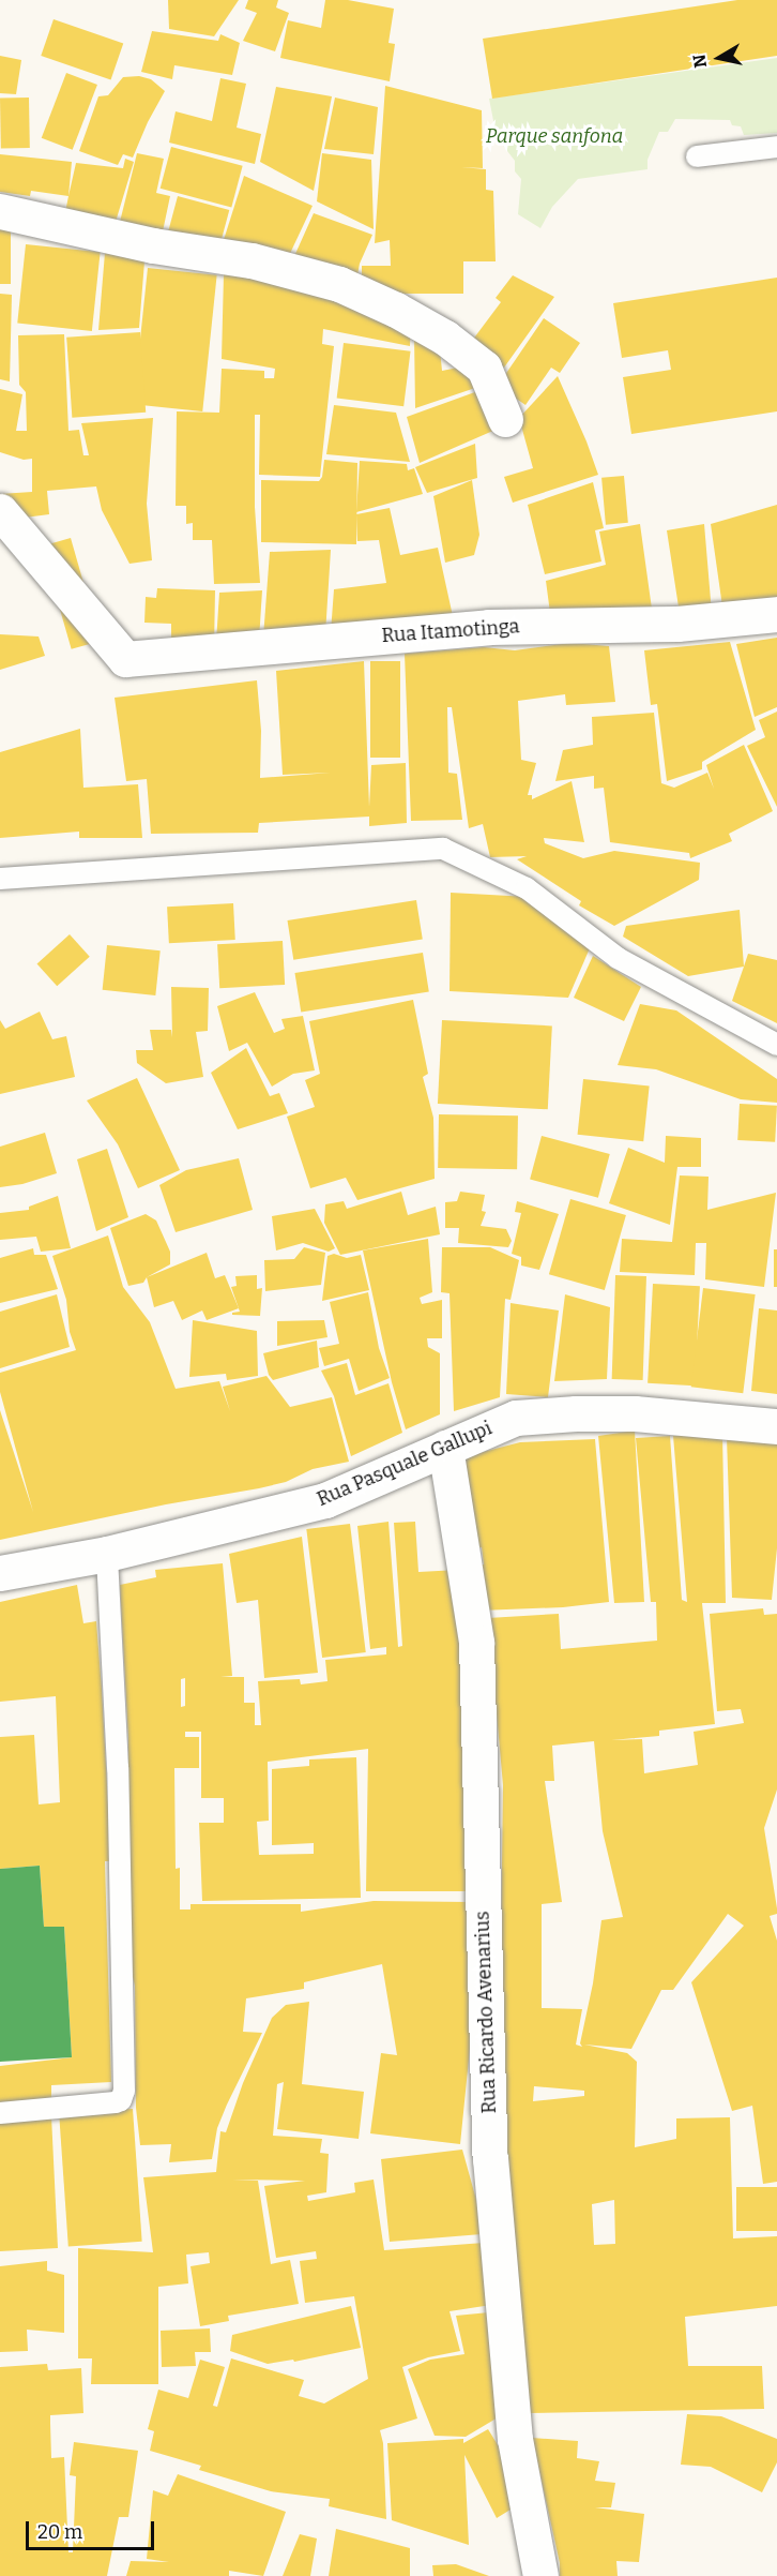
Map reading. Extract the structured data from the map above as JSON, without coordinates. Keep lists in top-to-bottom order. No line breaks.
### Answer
{"streets":{"street":["Rua Itamotinga","Rua Pasquale Gallupi","Rua Ricardo Avenarius"]},"crossings":[["Rua Pasquale Gallupi","Rua Ricardo Avenarius"]],"parks":["Parque sanfona"],"scale_bar":"20 m","north":"left"}
